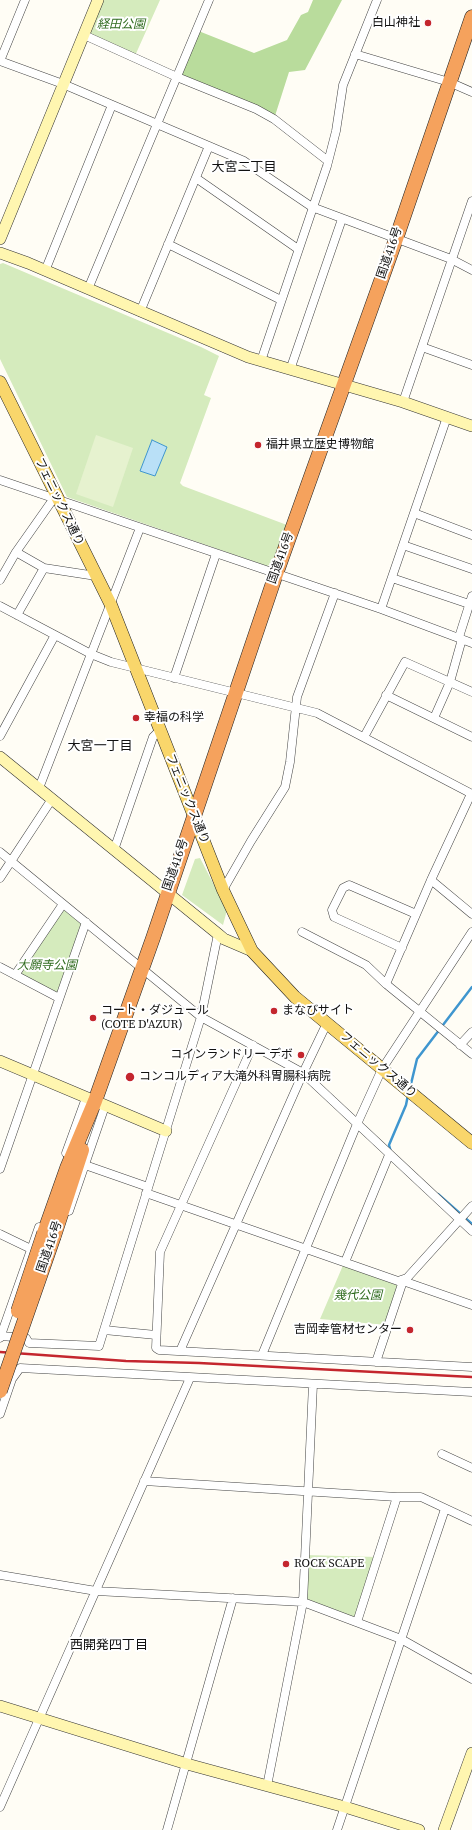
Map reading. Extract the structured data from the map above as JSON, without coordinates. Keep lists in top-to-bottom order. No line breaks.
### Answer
{"streets":{"highway":["国道416号"],"main road":["フェニックス通り"]},"crossings":[["国道416号","フェニックス通り"]],"districts":["大宮二丁目","大宮一丁目","西開発四丁目"],"parks":["経田公園","大願寺公園","幾代公園"],"places":["白山神社","福井県立歴史博物館","幸福の科学","まなびサイト","コート・ダジュール (COTE D'AZUR)","コインランドリー デボ","コンコルディア大滝外科胃腸科病院","吉岡幸管材センター","ROCK SCAPE"]}
